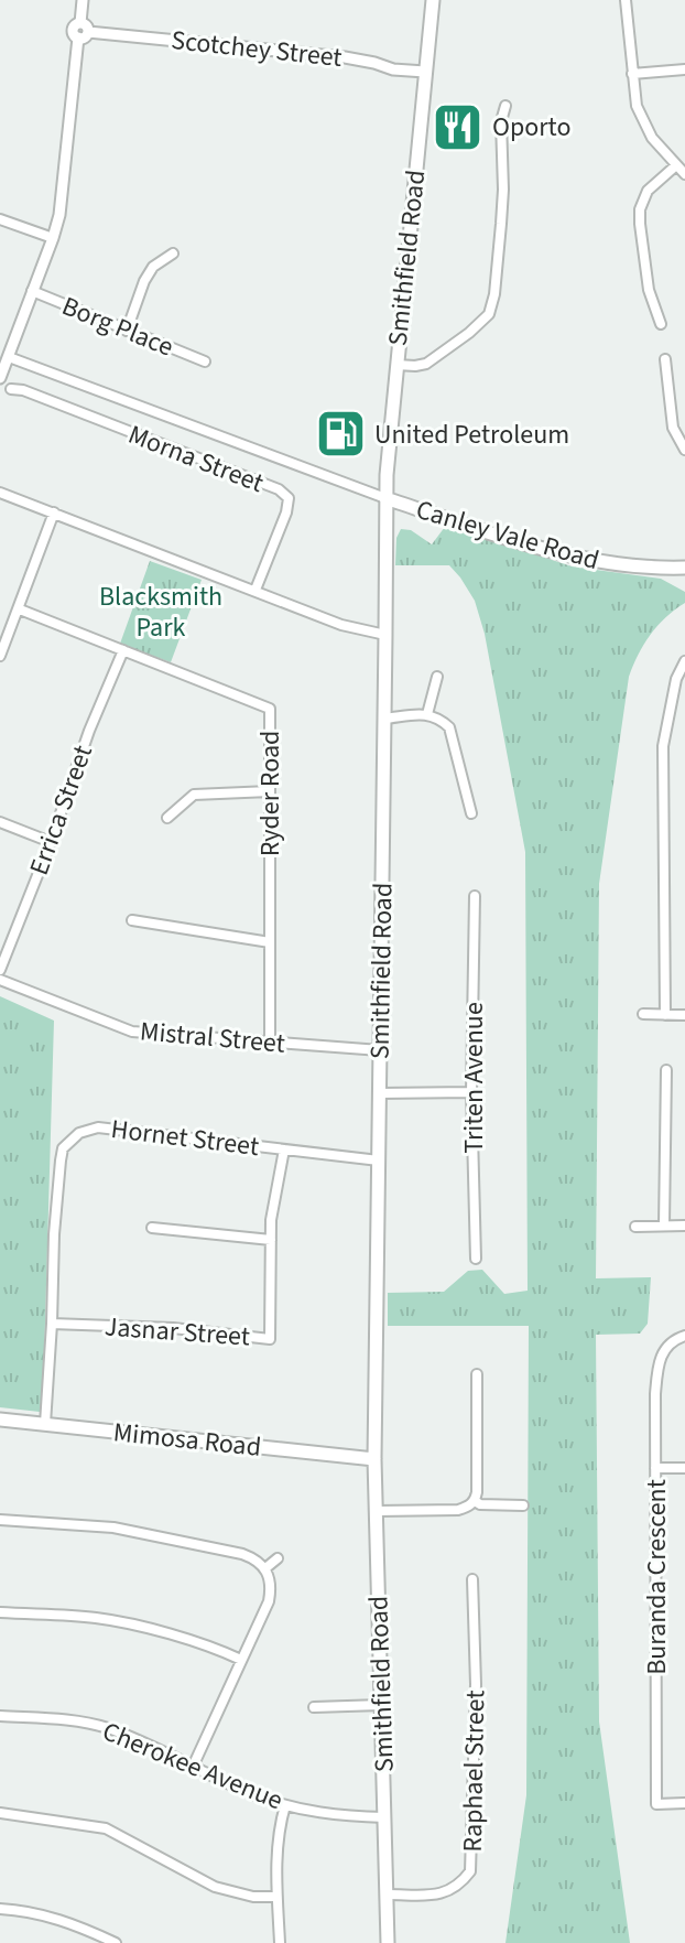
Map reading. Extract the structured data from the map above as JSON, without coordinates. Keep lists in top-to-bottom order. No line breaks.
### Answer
{"streets":{"main road":["Smithfield Road","Canley Vale Road","Mimosa Road"],"street":["Scotchey Street","Borg Place","Morna Street","Ryder Road","Errica Street","Mistral Street","Triten Avenue","Hornet Street","Jasnar Street","Buranda Crescent","Cherokee Avenue","Raphael Street"]},"crossings":[["Scotchey Street","Smithfield Road"],["Smithfield Road","Canley Vale Road"],["Smithfield Road","Mistral Street"],["Smithfield Road","Hornet Street"],["Smithfield Road","Mimosa Road"],["Smithfield Road","Cherokee Avenue"],["Smithfield Road","Raphael Street"],["Ryder Road","Errica Street"],["Ryder Road","Mistral Street"],["Hornet Street","Jasnar Street"],["Hornet Street","Mimosa Road"]],"parks":["Blacksmith Park"],"places":{"restaurant":["Oporto"],"fuel station":["United Petroleum"]}}
